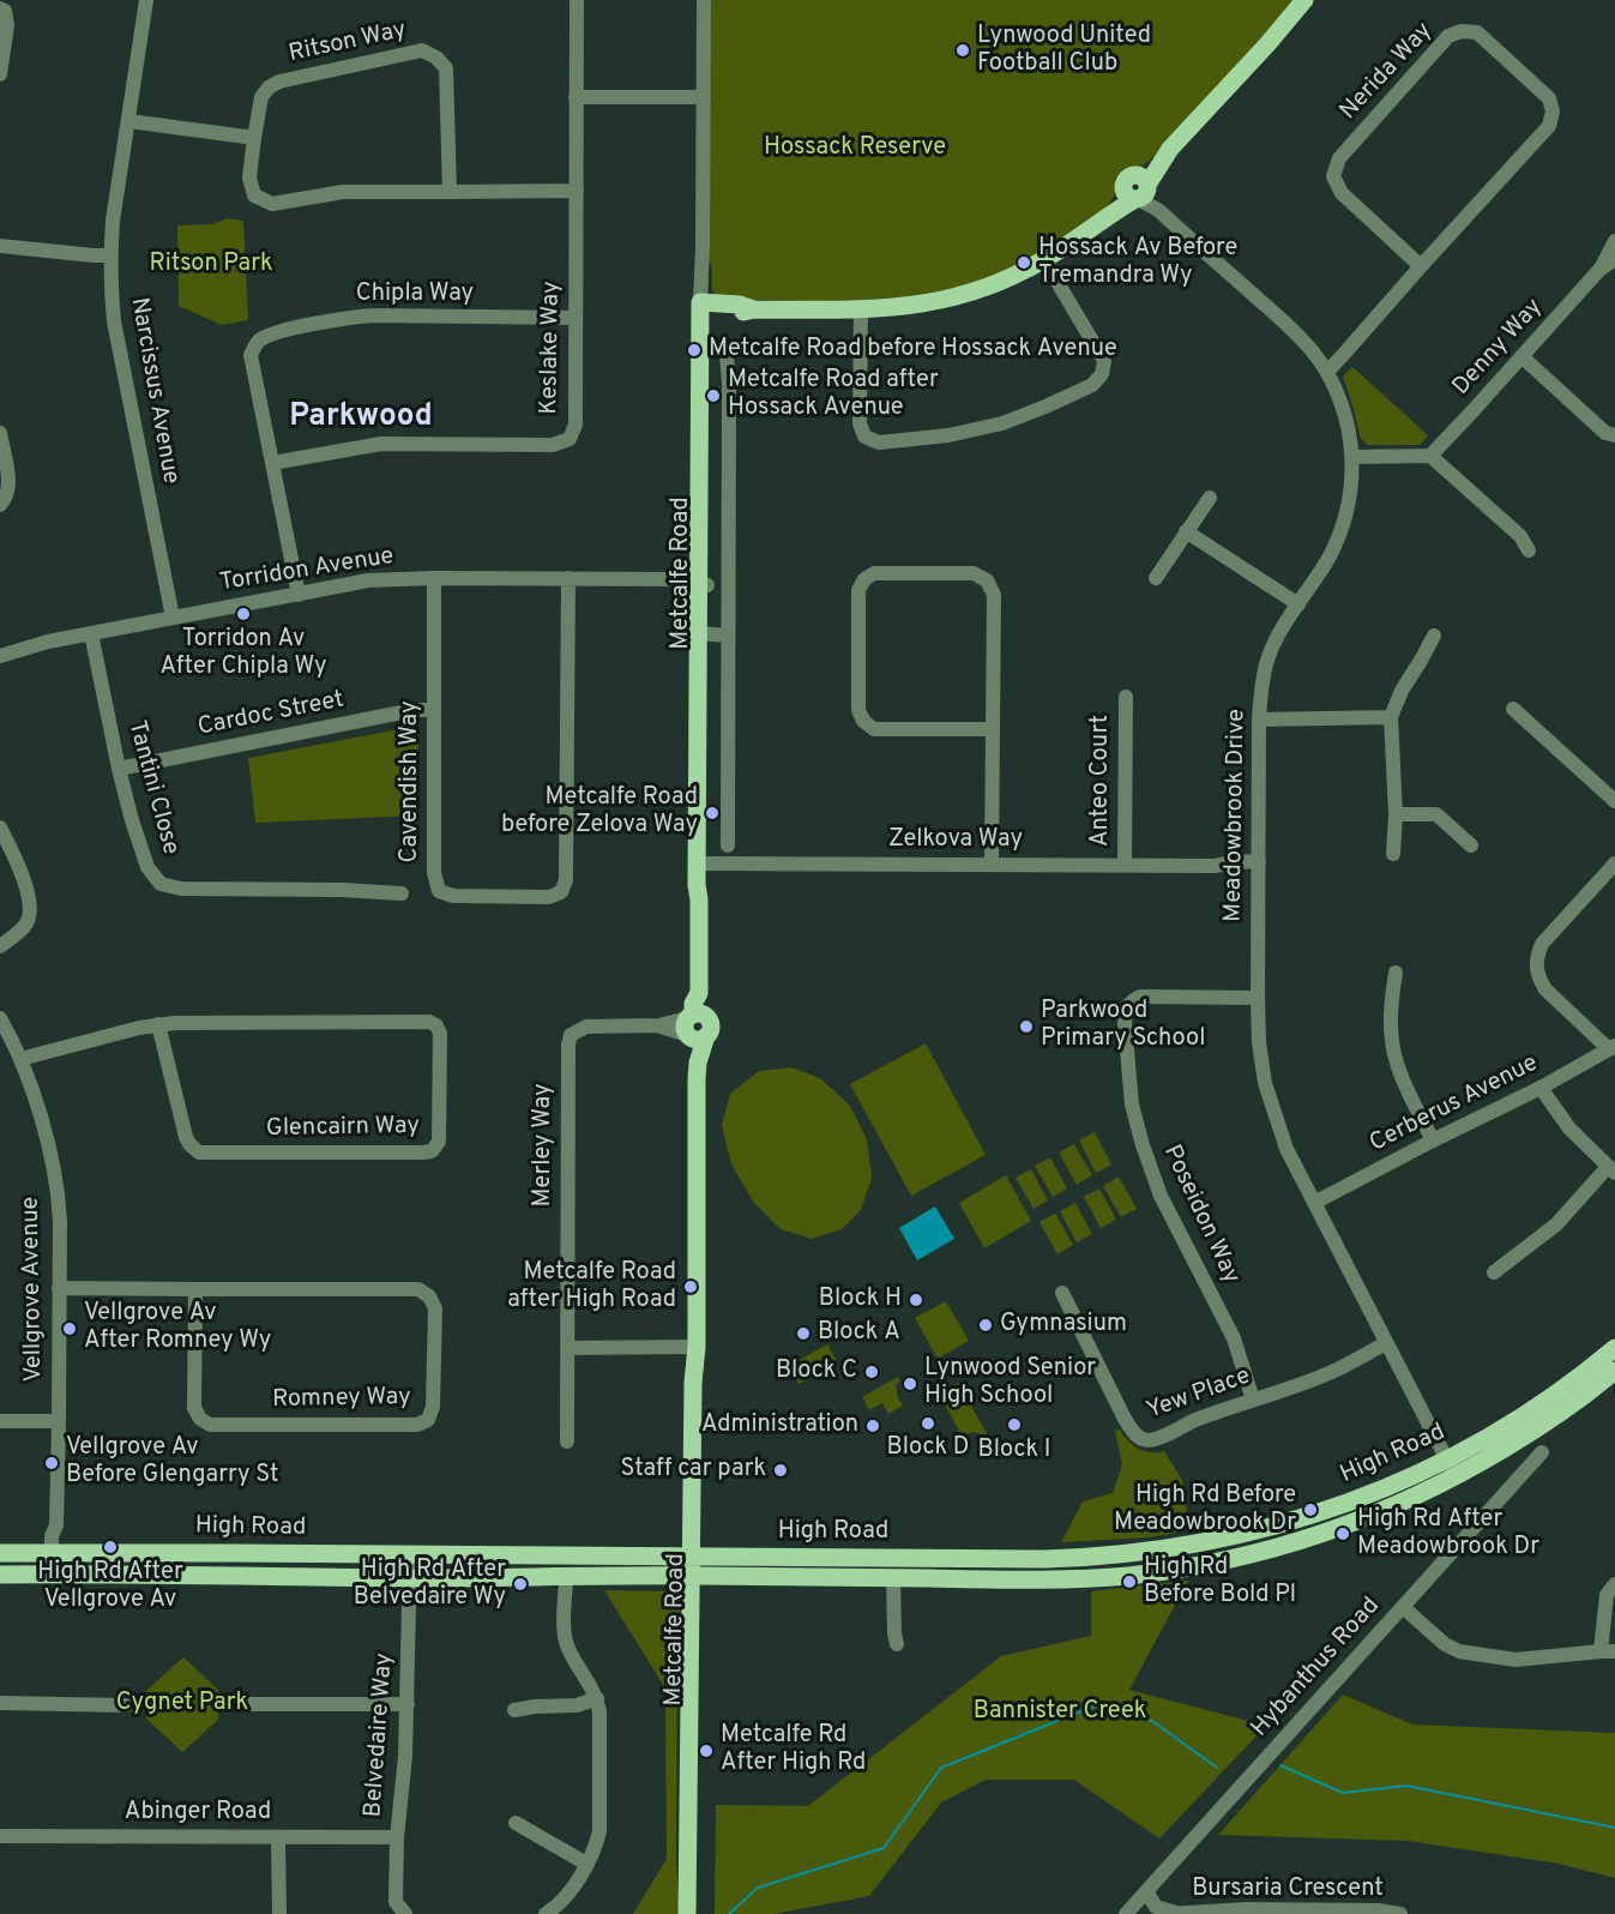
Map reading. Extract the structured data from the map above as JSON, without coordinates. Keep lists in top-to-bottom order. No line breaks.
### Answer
{"streets":{"main road":["Metcalfe Road","High Road"],"street":["Ritson Way","Nerida Way","Chipla Way","Keslake Way","Denny Way","Narcissus Avenue","Torridon Avenue","Cardoc Street","Anteo Court","Cavendish Way","Tantini Close","Meadowbrook Drive","Zelkova Way","Cerberus Avenue","Glencairn Way","Merley Way","Poseidon Way","Vellgrove Avenue","Yew Place","Romney Way","Hybanthus Road","Belvedaire Way","Abinger Road","Bursaria Crescent"]},"crossings":[["Ritson Way","Keslake Way"],["Nerida Way","Meadowbrook Drive"],["Chipla Way","Keslake Way"],["Chipla Way","Torridon Avenue"],["Narcissus Avenue","Torridon Avenue"],["Torridon Avenue","Metcalfe Road"],["Torridon Avenue","Cavendish Way"],["Torridon Avenue","Tantini Close"],["Metcalfe Road","Zelkova Way"],["Metcalfe Road","Merley Way"],["Metcalfe Road","High Road"],["Cardoc Street","Cavendish Way"],["Cardoc Street","Tantini Close"],["Anteo Court","Zelkova Way"],["Meadowbrook Drive","Zelkova Way"],["Meadowbrook Drive","Cerberus Avenue"],["Meadowbrook Drive","Poseidon Way"],["Meadowbrook Drive","Yew Place"],["Meadowbrook Drive","High Road"],["Glencairn Way","Vellgrove Avenue"],["Poseidon Way","Yew Place"],["Vellgrove Avenue","Romney Way"],["Vellgrove Avenue","High Road"],["High Road","Belvedaire Way"],["Hybanthus Road","Bursaria Crescent"],["Belvedaire Way","Abinger Road"]],"districts":["Parkwood"],"parks":["Hossack Reserve","Ritson Park","Cygnet Park","Bannister Creek"],"places":["Lynwood United Football Club","Hossack Av Before Tremandra Wy","Metcalfe Road before Hossack Avenue","Metcalfe Road after Hossack Avenue","Torridon Av After Chipla Wy","Metcalfe Road before Zelova Way","Parkwood Primary School","Metcalfe Road after High Road","Block H","Gymnasium","Vellgrove Av After Romney Wy","Block A","Block C","Lynwood Senior High School","Block D","Block I","Administration","Vellgrove Av Before Glengarry St","Staff car park","High Rd Before Meadowbrook Dr","High Rd After Meadowbrook Dr","High Rd After Vellgrove Av","High Rd Before Bold Pl","High Rd After Belvedaire Wy","Metcalfe Rd After High Rd"]}
